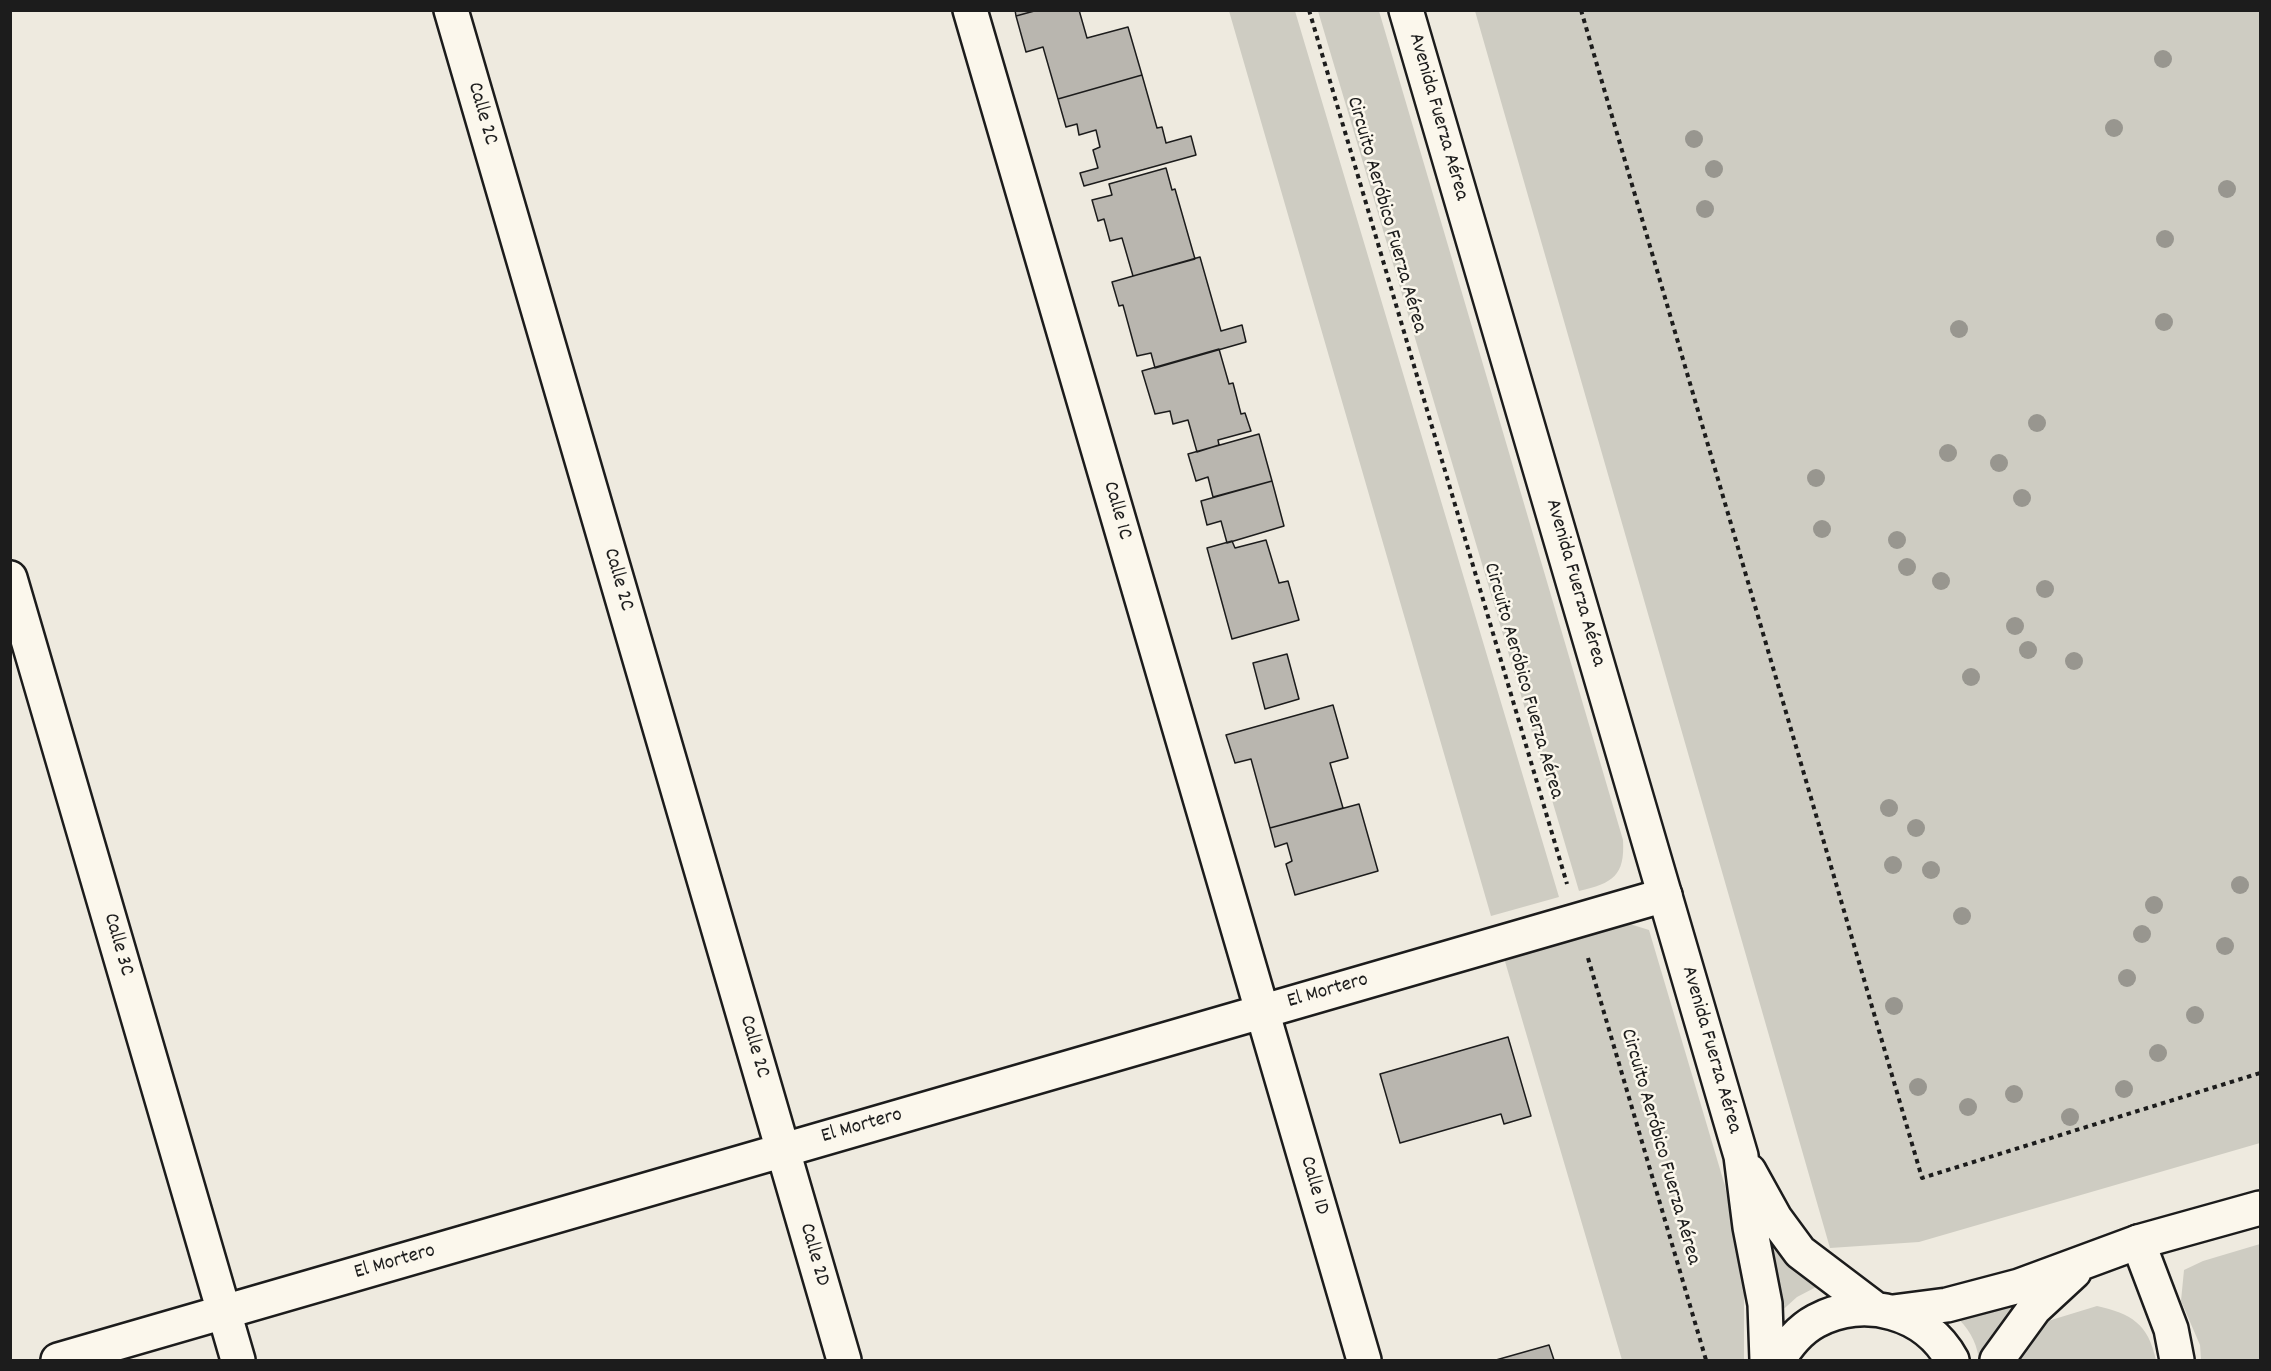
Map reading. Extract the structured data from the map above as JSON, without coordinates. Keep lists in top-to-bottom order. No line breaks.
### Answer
{"streets":{"street":["Calle 2C","Avenida Fuerza Aérea","Calle 1C","Calle 3C","El Mortero","Calle 1D","Calle 2D"],"path":["Circuito Aeróbico Fuerza Aérea"]},"crossings":[["Calle 2C","El Mortero"],["Calle 2C","Calle 2D"],["Avenida Fuerza Aérea","El Mortero"],["Circuito Aeróbico Fuerza Aérea","El Mortero"],["Calle 1C","El Mortero"],["Calle 1C","Calle 1D"],["Calle 3C","El Mortero"],["El Mortero","Calle 1D"],["El Mortero","Calle 2D"]]}
